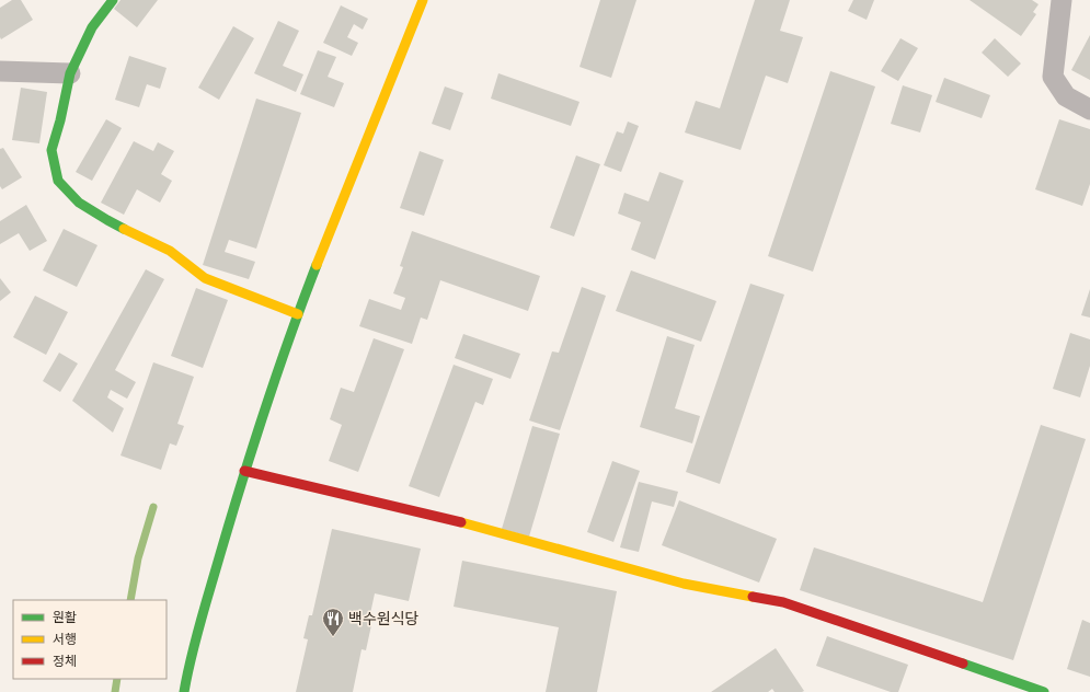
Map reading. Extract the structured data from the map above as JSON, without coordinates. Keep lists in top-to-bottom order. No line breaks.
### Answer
{"places":{"restaurant":["백수원식당"]},"legend":["원활","서행","정체"]}
